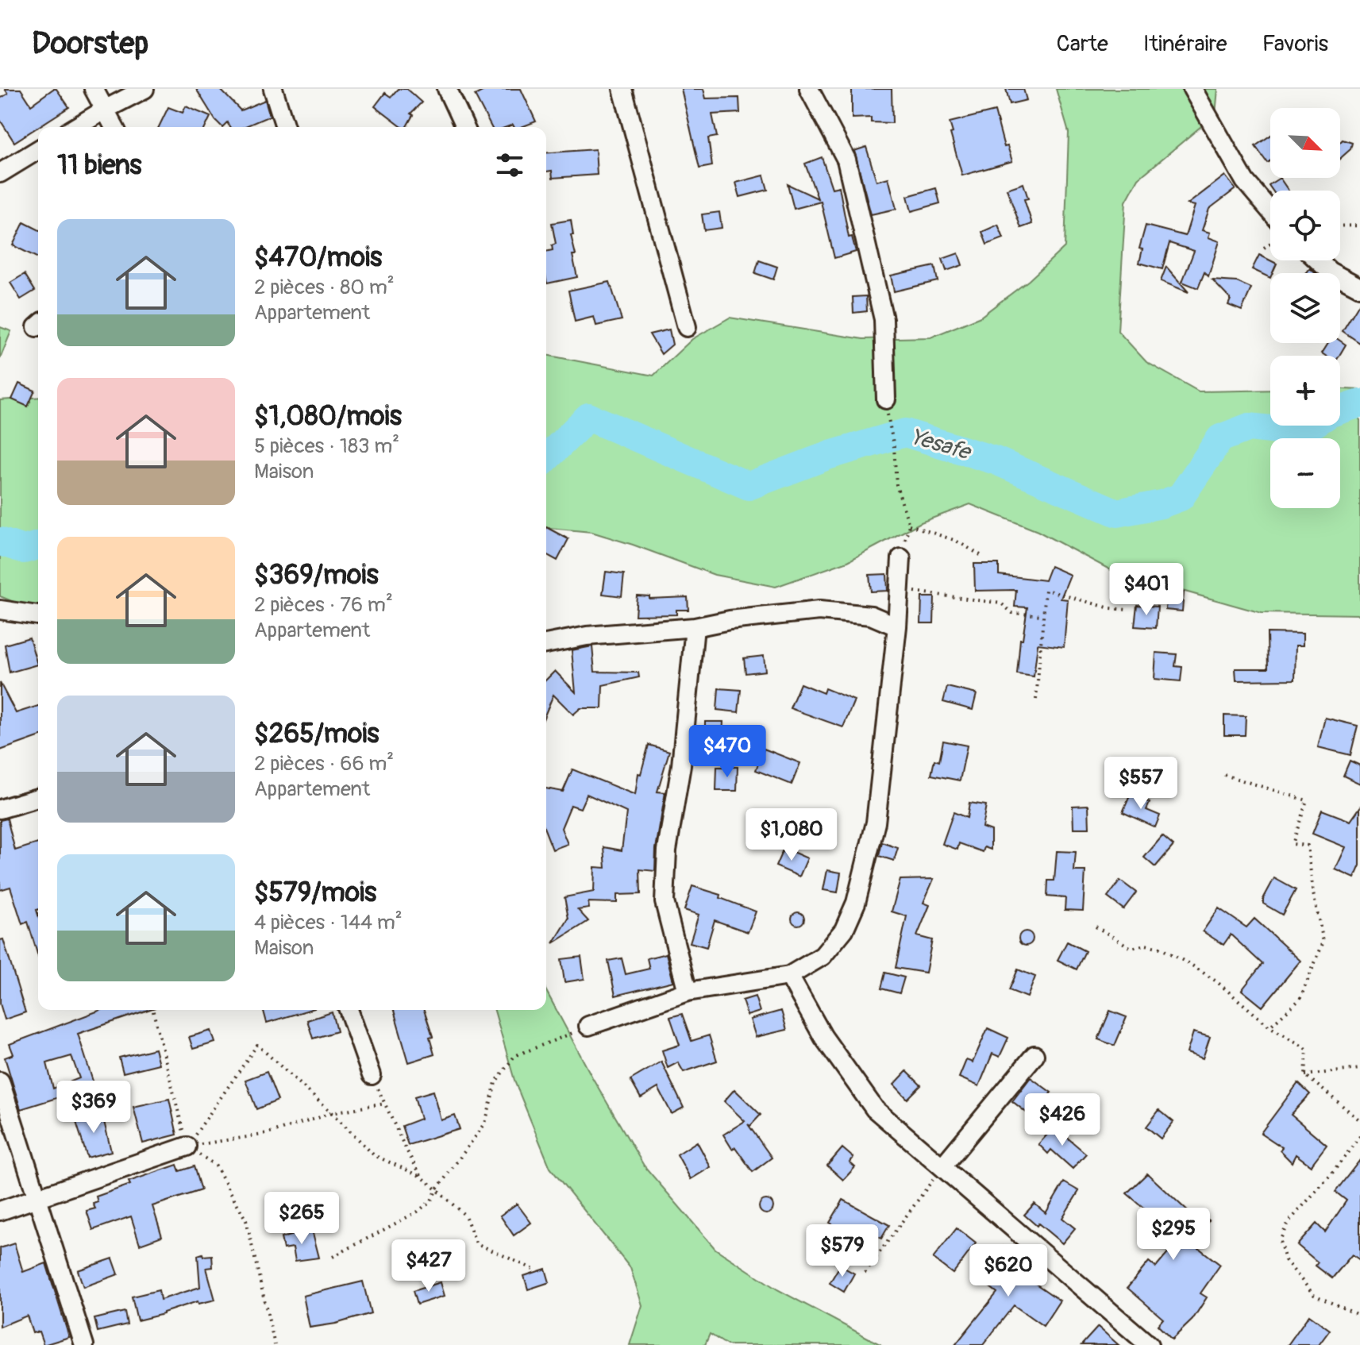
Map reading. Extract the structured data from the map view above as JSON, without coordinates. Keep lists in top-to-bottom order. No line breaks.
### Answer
{"water":["Yesafe"],"north":"bottom right","page":{"header":"Doorstep","nav":["Carte","Itinéraire","Favoris"],"map_buttons":["+","−"],"heading":"11 biens","list":[{"name":"$470/mois","note":"2 pièces · 80 m² · Appartement"},{"name":"$1,080/mois","note":"5 pièces · 183 m² · Maison"},{"name":"$369/mois","note":"2 pièces · 76 m² · Appartement"},{"name":"$265/mois","note":"2 pièces · 66 m² · Appartement"},{"name":"$579/mois","note":"4 pièces · 144 m² · Maison"}],"price":["$401","$470","$557","$1,080","$369","$426","$265","$295","$579","$427","$620"]}}
